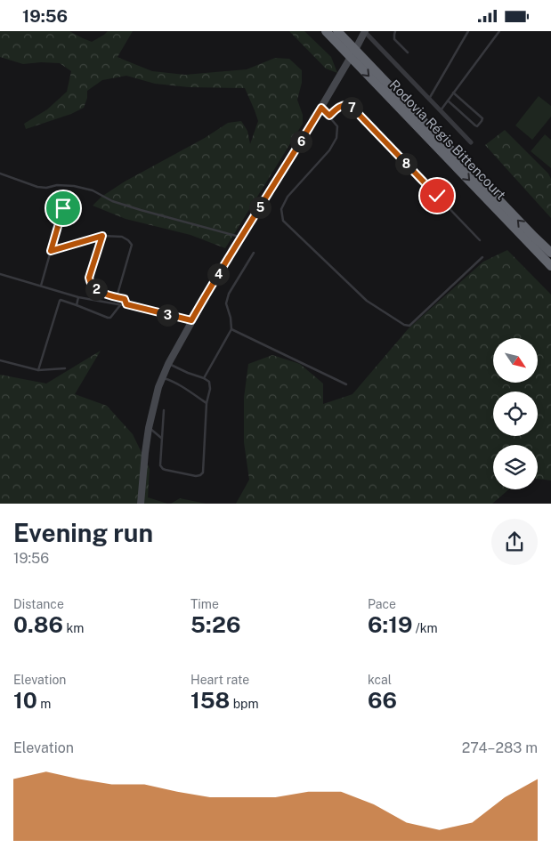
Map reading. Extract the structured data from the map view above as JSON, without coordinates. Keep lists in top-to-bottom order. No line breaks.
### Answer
{"streets":{"highway":["Rodovia Régis Bittencourt"]},"north":"bottom right","page":{"status":"19:56","pins":["7","6","8","5","4","2","3"],"heading":["Evening run","19:56"],"stats":[["Distance","0.86 km"],["Time","5:26"],["Pace","6:19 /km"],["Elevation","10 m"],["Heart rate","158 bpm"],["kcal","66"]],"chart":["Elevation","274–283 m"]}}
